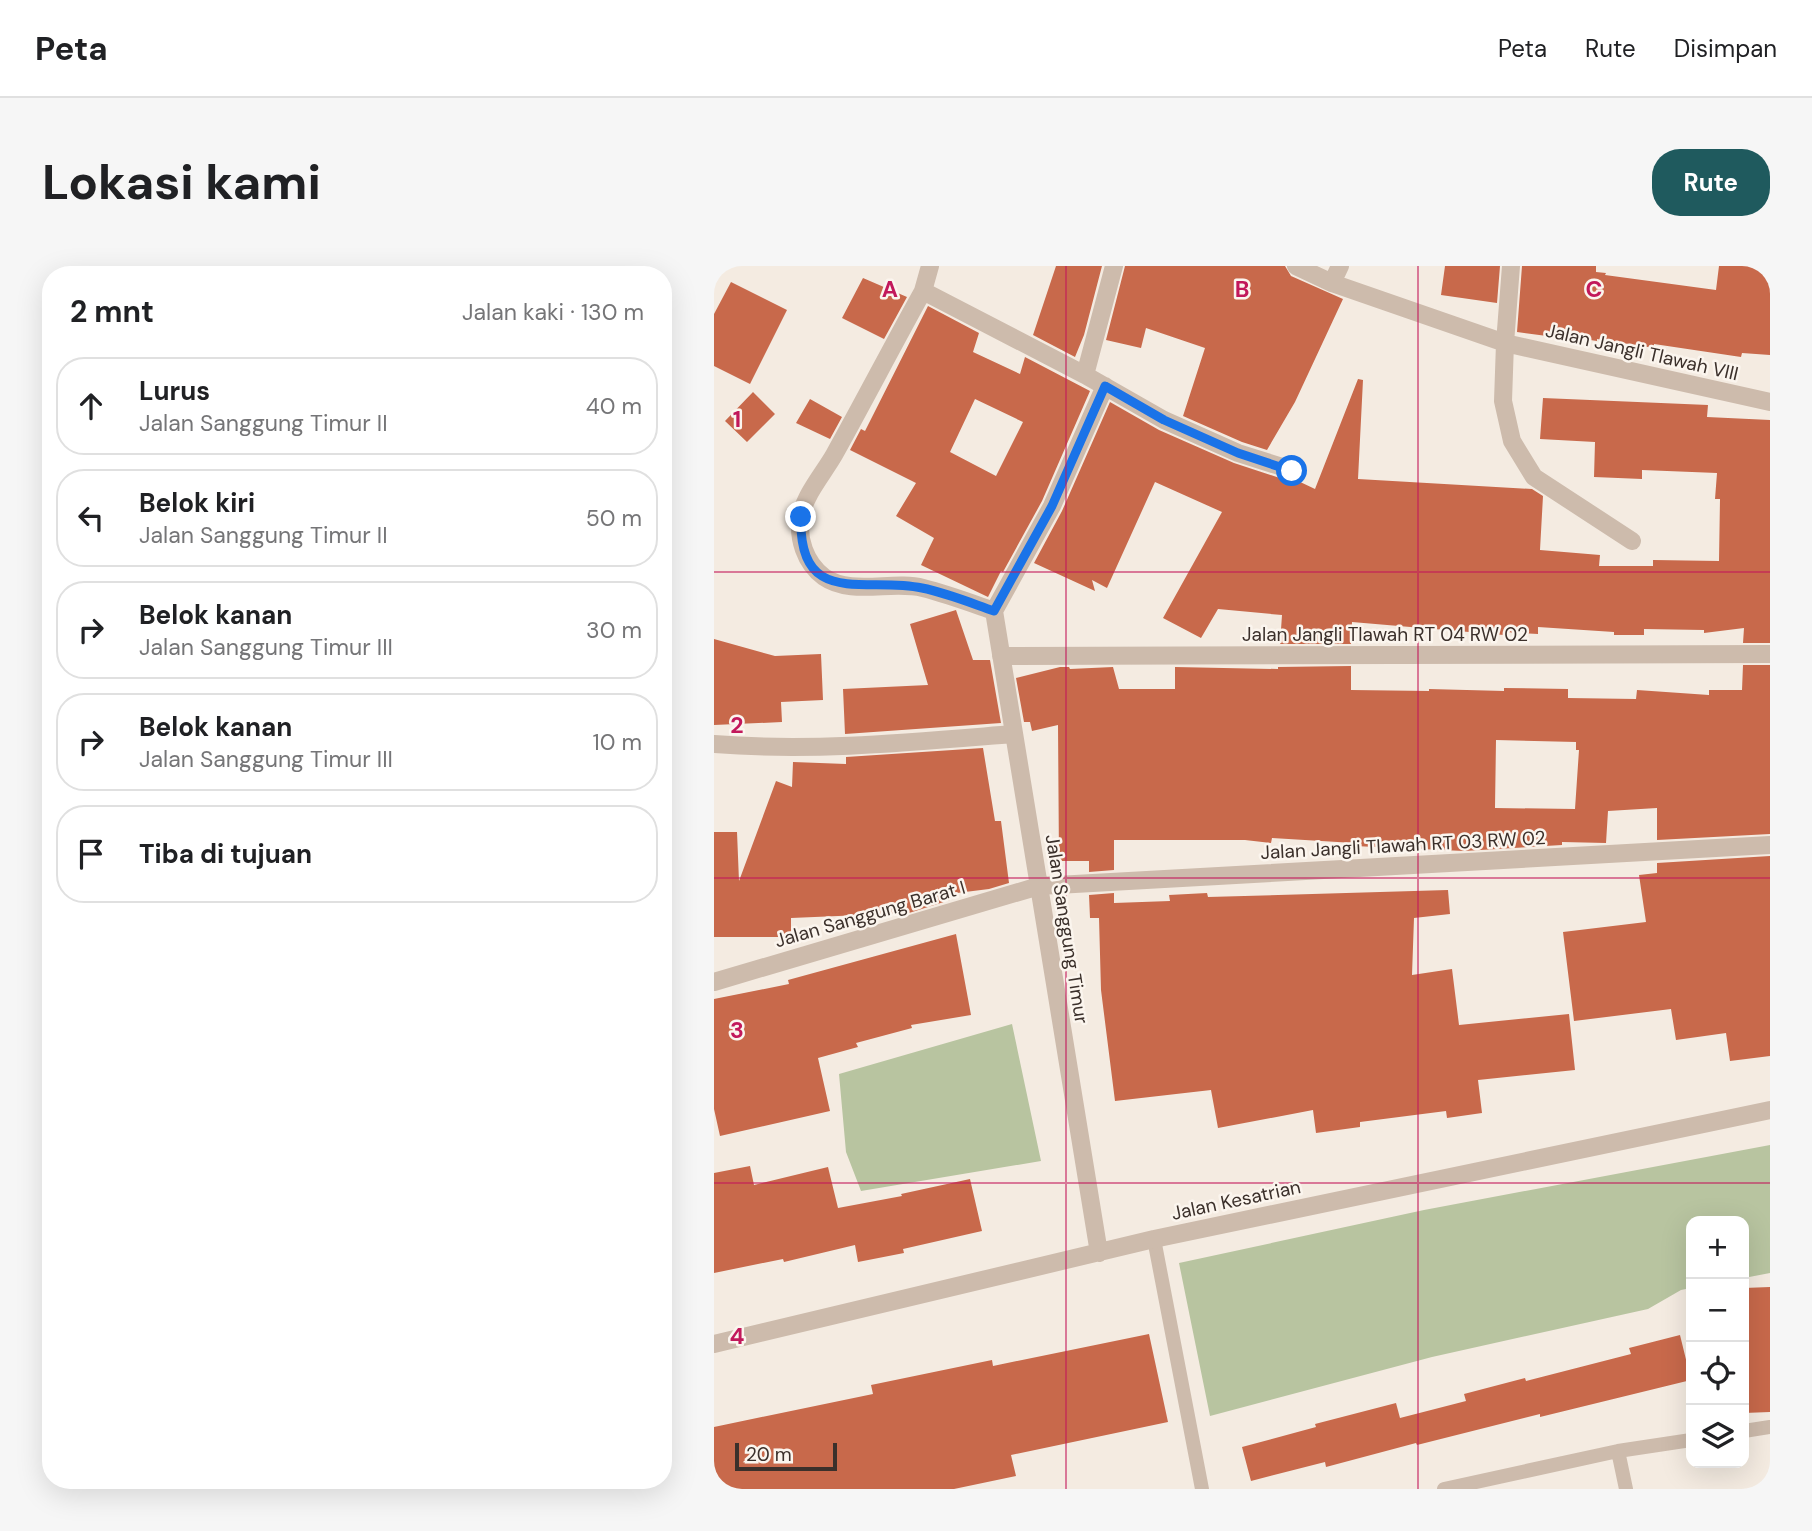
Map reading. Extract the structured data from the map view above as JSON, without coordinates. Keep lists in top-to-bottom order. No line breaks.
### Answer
{"streets":{"street":["Jalan Jangli Tlawah VIII","Jalan Jangli Tlawah RT 04 RW 02","Jalan Jangli Tlawah RT 03 RW 02","Jalan Sanggung Barat I","Jalan Sanggung Timur","Jalan Kesatrian"]},"crossings":[["Jalan Jangli Tlawah RT 04 RW 02","Jalan Sanggung Timur"],["Jalan Jangli Tlawah RT 03 RW 02","Jalan Sanggung Barat I"],["Jalan Jangli Tlawah RT 03 RW 02","Jalan Sanggung Timur"],["Jalan Sanggung Barat I","Jalan Sanggung Timur"],["Jalan Sanggung Timur","Jalan Kesatrian"]],"scale_bar":"20 m","page":{"header":"Peta","nav":["Peta","Rute","Disimpan"],"buttons":"Rute","title":"Lokasi kami","heading":["2 mnt","Jalan kaki · 130 m"],"list":[["Lurus","Jalan Sanggung Timur II","40 m"],["Belok kiri","Jalan Sanggung Timur II","50 m"],["Belok kanan","Jalan Sanggung Timur III","30 m"],["Belok kanan","Jalan Sanggung Timur III","10 m"],"Tiba di tujuan"],"map_buttons":["+","−"],"scale":"20 m"},"grid":{"columns":["A","B","C"],"rows":["1","2","3","4"]}}
